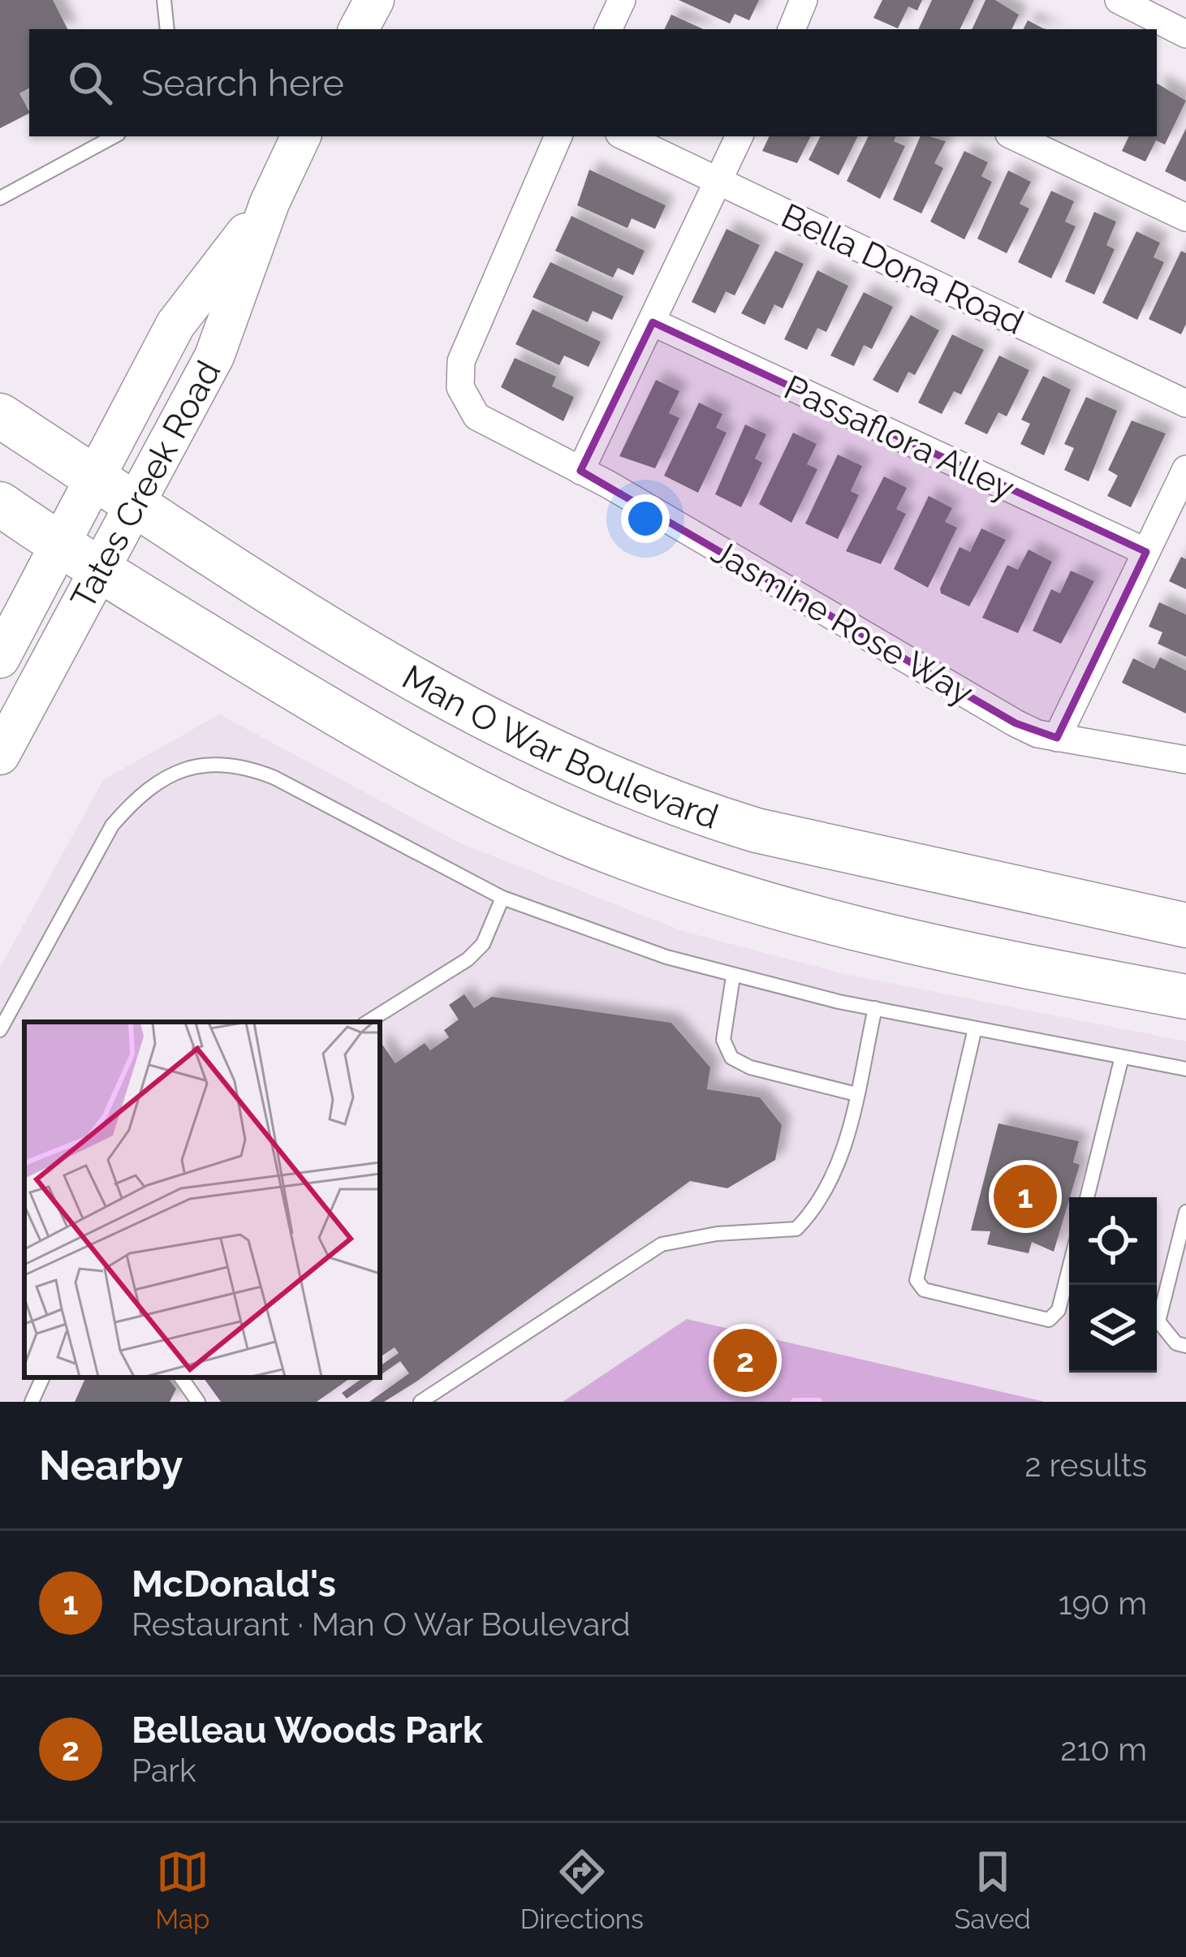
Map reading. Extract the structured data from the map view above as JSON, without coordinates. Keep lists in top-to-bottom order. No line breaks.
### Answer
{"streets":{"main road":["Tates Creek Road","Man O War Boulevard"],"street":["Bella Dona Road","Passaflora Alley","Jasmine Rose Way"]},"crossings":[["Tates Creek Road","Man O War Boulevard"]],"page":{"search":"Search here","pins":["1","2"],"heading":["Nearby","2 results"],"list":[{"mark":"1","name":"McDonald's","note":"Restaurant · Man O War Boulevard","value":"190 m"},{"mark":"2","name":"Belleau Woods Park","note":"Park","value":"210 m"}],"nav":["Map","Directions","Saved"]}}
